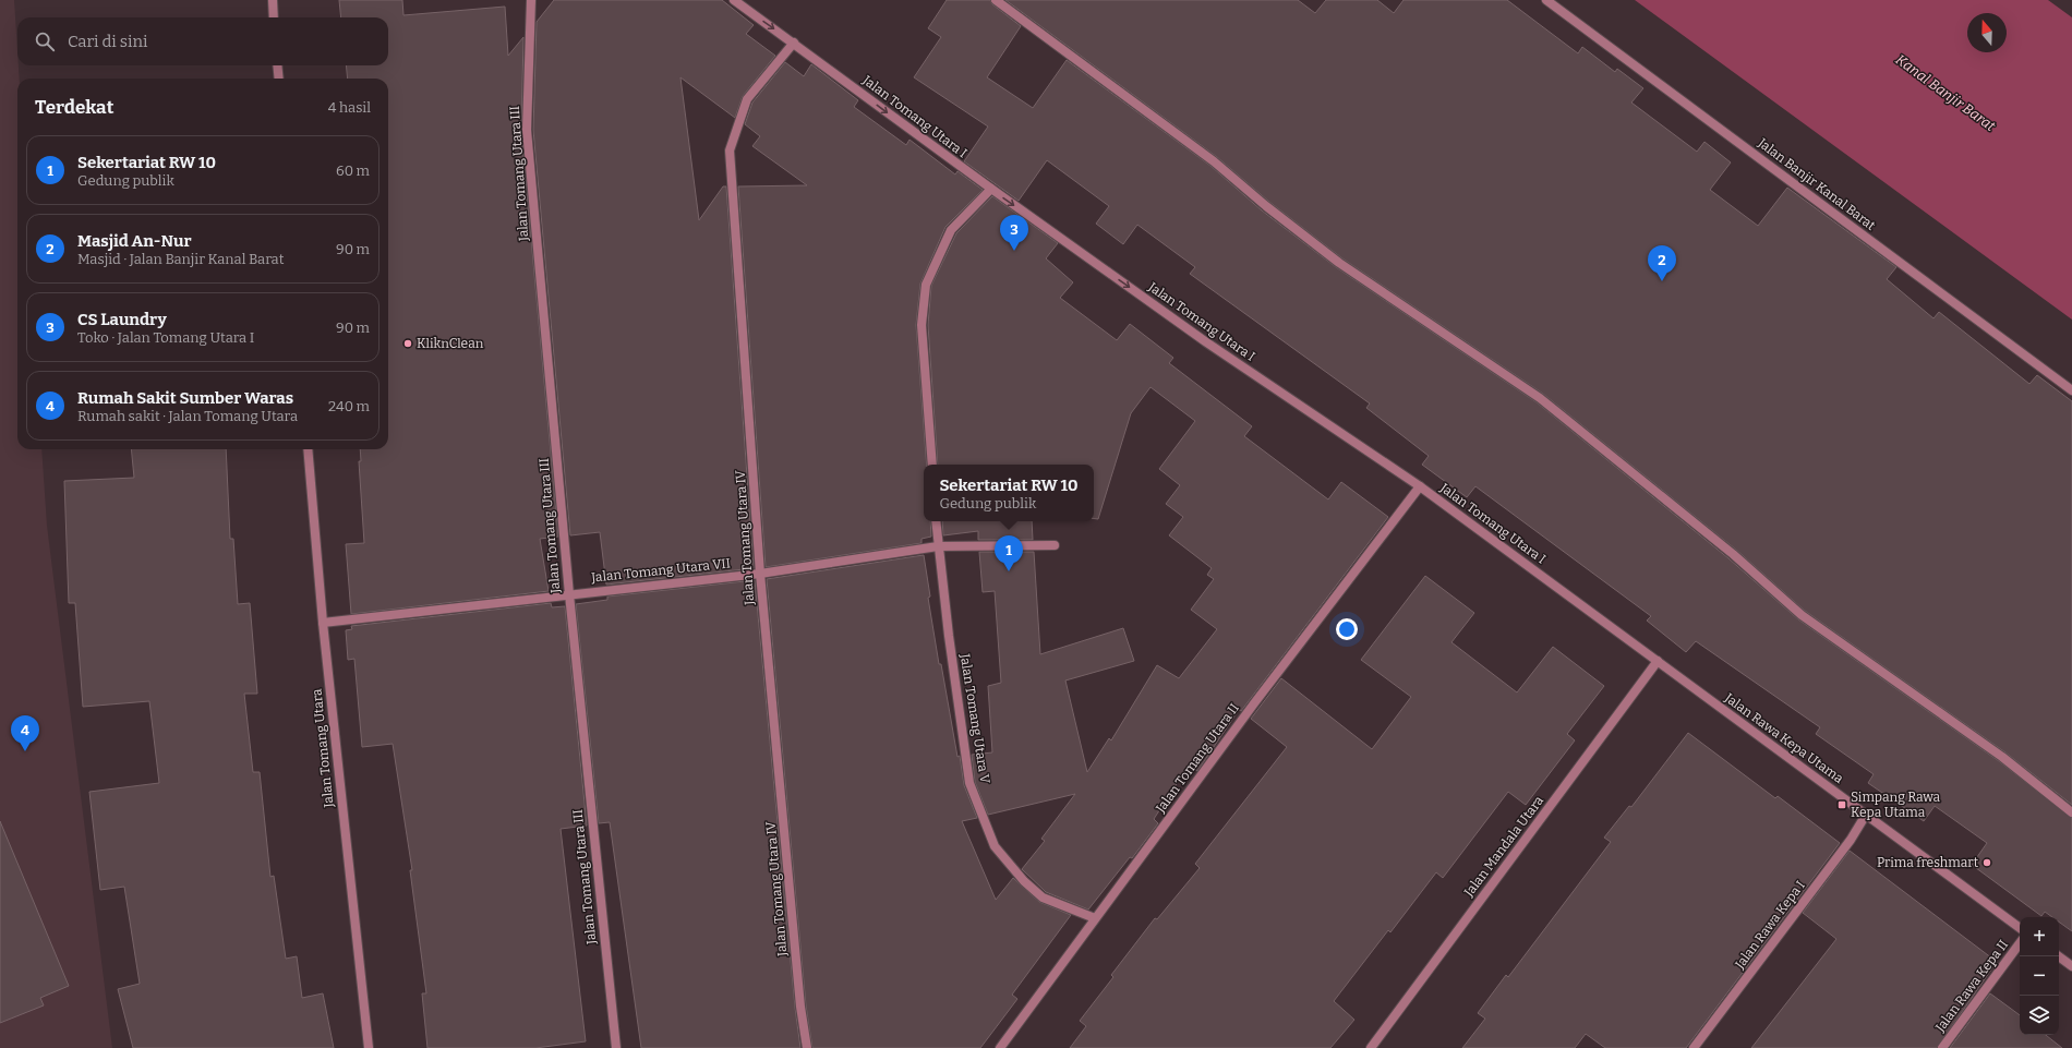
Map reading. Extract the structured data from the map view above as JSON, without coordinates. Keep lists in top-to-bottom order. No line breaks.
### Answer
{"streets":{"street":["Jalan Tomang Utara I","Jalan Tomang Utara III","Jalan Banjir Kanal Barat","Jalan Tomang Utara IV","Jalan Tomang Utara VII","Jalan Tomang Utara V","Jalan Rawa Kepa Utama","Jalan Tomang Utara","Jalan Tomang Utara II","Jalan Mandala Utara","Jalan Rawa Kepa I","Jalan Rawa Kepa II"]},"crossings":[["Jalan Tomang Utara I","Jalan Tomang Utara IV"],["Jalan Tomang Utara I","Jalan Rawa Kepa Utama"],["Jalan Tomang Utara I","Jalan Tomang Utara II"],["Jalan Tomang Utara I","Jalan Mandala Utara"],["Jalan Tomang Utara III","Jalan Tomang Utara VII"],["Jalan Tomang Utara IV","Jalan Tomang Utara VII"],["Jalan Tomang Utara VII","Jalan Tomang Utara V"],["Jalan Tomang Utara VII","Jalan Tomang Utara"],["Jalan Tomang Utara V","Jalan Tomang Utara II"],["Jalan Rawa Kepa Utama","Jalan Mandala Utara"],["Jalan Rawa Kepa Utama","Jalan Rawa Kepa I"]],"one_way":["Jalan Tomang Utara I"],"water":["Kanal Banjir Barat"],"places":{"other":["KliknClean","Prima freshmart"],"transit":["Simpang Rawa Kepa Utama"]},"north":"top","page":{"search":"Cari di sini","heading":["Terdekat","4 hasil"],"list":[{"mark":"1","name":"Sekertariat RW 10","note":"Gedung publik","value":"60 m"},{"mark":"2","name":"Masjid An-Nur","note":"Masjid · Jalan Banjir Kanal Barat","value":"90 m"},{"mark":"3","name":"CS Laundry","note":"Toko · Jalan Tomang Utara I","value":"90 m"},{"mark":"4","name":"Rumah Sakit Sumber Waras","note":"Rumah sakit · Jalan Tomang Utara","value":"240 m"}],"pins":["3","2","1","4"],"popup":["Sekertariat RW 10","Gedung publik"],"map_buttons":["+","−"]}}
